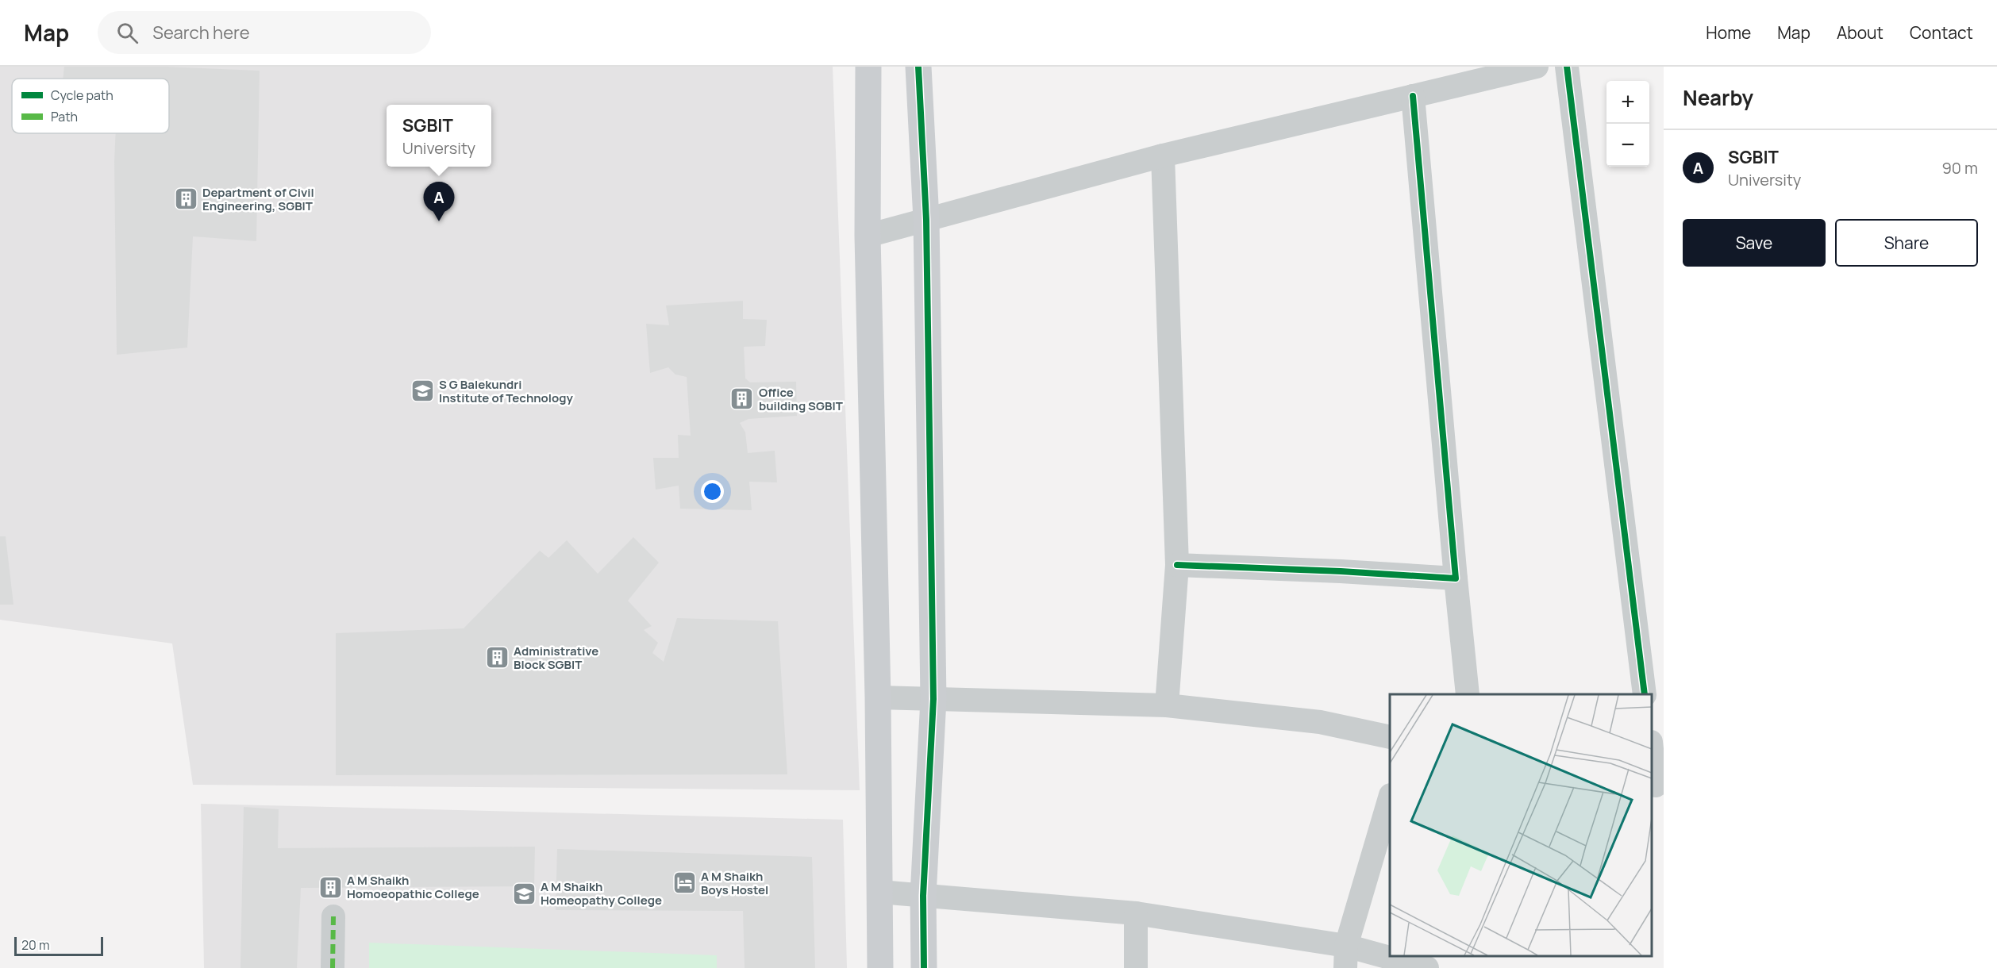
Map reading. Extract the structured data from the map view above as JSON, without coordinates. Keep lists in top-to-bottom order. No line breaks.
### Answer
{"places":{"building":["Department of Civil Engineering, SGBIT","Office building SGBIT","Administrative Block SGBIT","A M Shaikh Homoeopathic College"],"school or university":["S G Balekundri Institute of Technology","A M Shaikh Homeopathy College"],"hotel":["A M Shaikh Boys Hostel"]},"legend":["Cycle path","Path"],"scale_bar":"20 m","page":{"header":"Map","search":"Search here","nav":["Home","Map","About","Contact"],"heading":"Nearby","map_buttons":["+","−"],"popup":["SGBIT","University"],"list":[{"mark":"A","name":"SGBIT","note":"University","value":"90 m"}],"pins":"A","buttons":["Save","Share"],"scale":"20 m"}}
